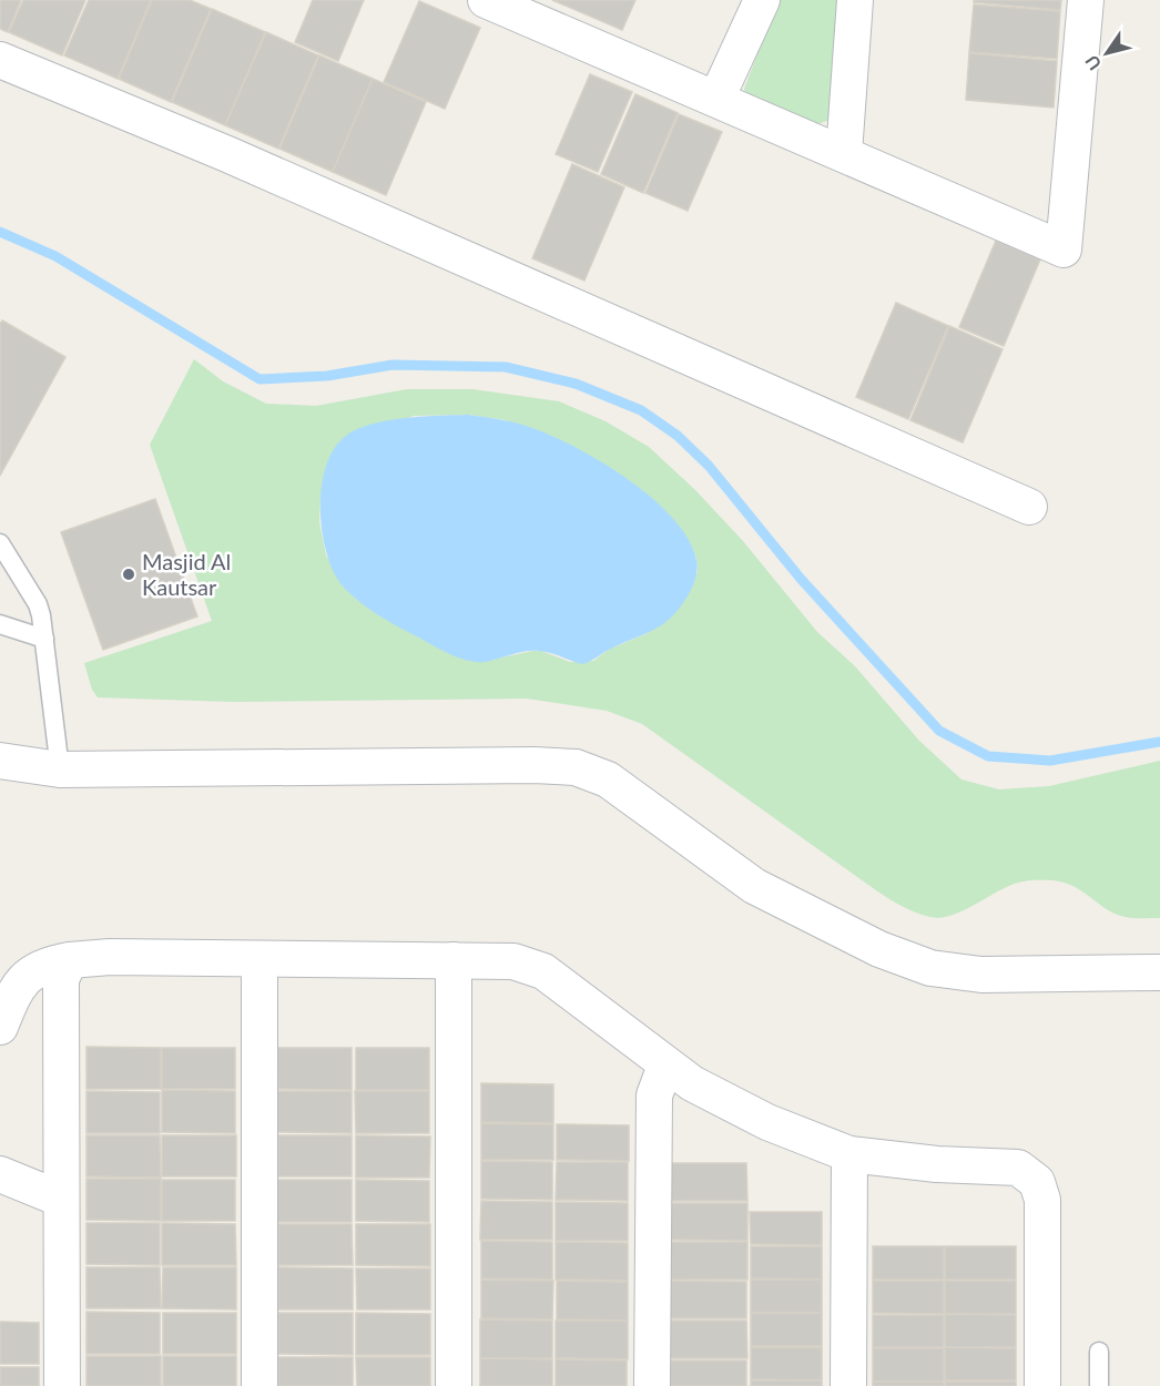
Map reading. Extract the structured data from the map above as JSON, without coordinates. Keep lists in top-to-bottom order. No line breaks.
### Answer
{"places":["Masjid Al Kautsar"],"north":"bottom left"}
